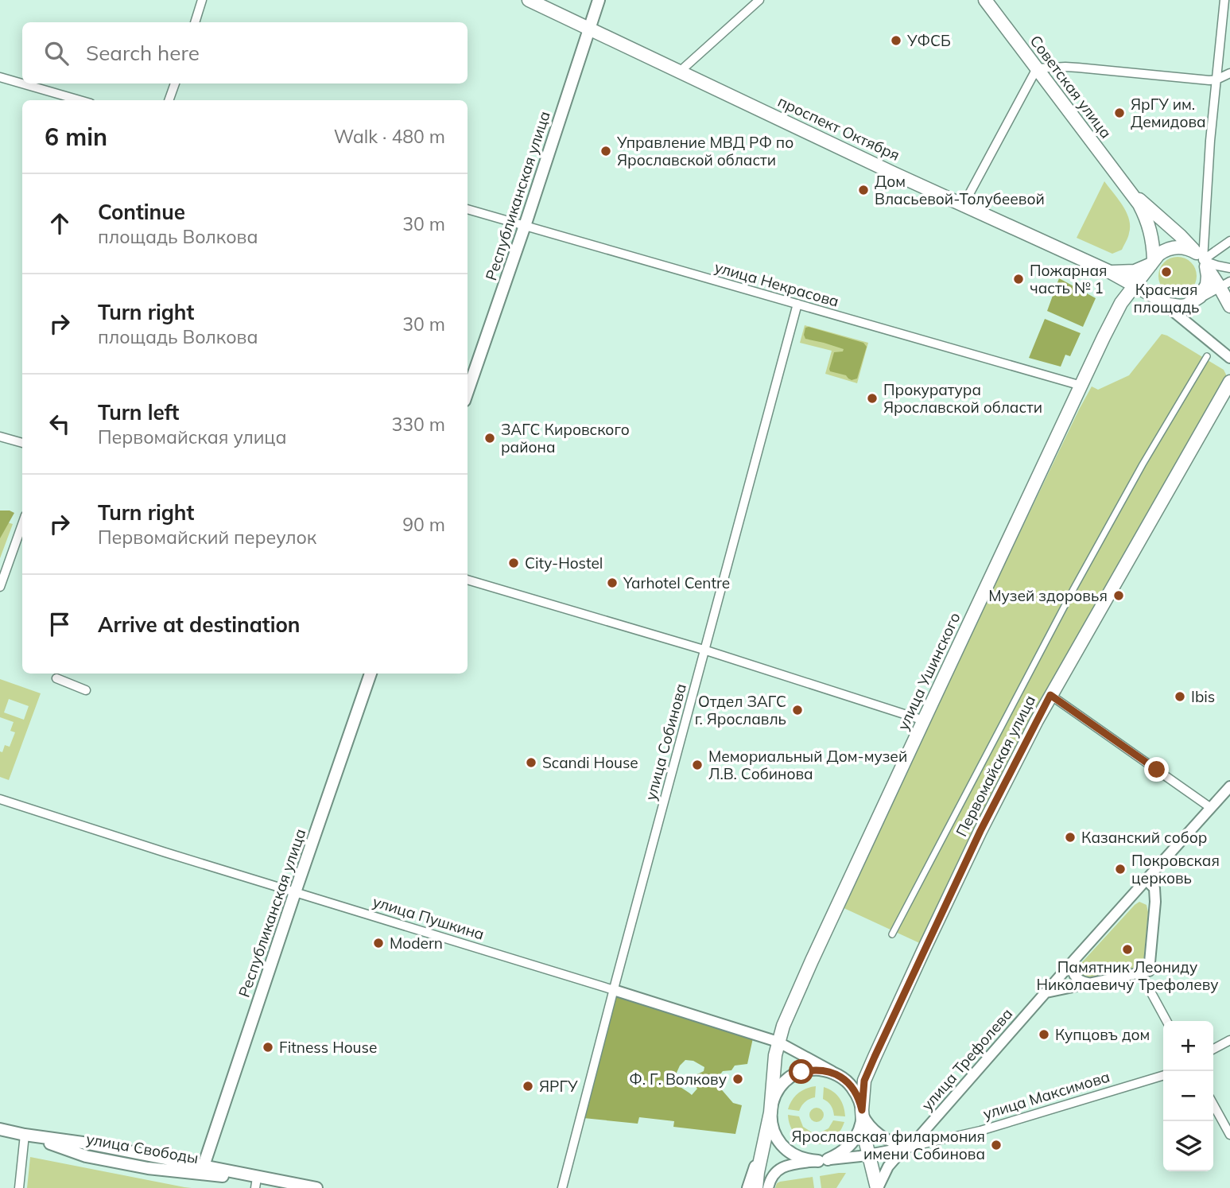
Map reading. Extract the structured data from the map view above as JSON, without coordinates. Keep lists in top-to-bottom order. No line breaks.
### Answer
{"streets":{"main road":["Советская улица","проспект Октября","Республиканская улица","улица Ушинского","Первомайская улица","улица Свободы"],"street":["улица Некрасова","улица Собинова","улица Пушкина","улица Трефолева","улица Максимова"]},"crossings":[["проспект Октября","Республиканская улица"],["проспект Октября","улица Ушинского"],["Республиканская улица","улица Некрасова"],["Республиканская улица","улица Пушкина"],["Республиканская улица","улица Свободы"],["улица Некрасова","улица Ушинского"],["улица Некрасова","улица Собинова"],["улица Ушинского","Первомайская улица"],["улица Ушинского","улица Пушкина"],["улица Ушинского","улица Максимова"],["улица Собинова","улица Пушкина"],["Первомайская улица","улица Пушкина"],["Первомайская улица","улица Трефолева"],["Первомайская улица","улица Максимова"],["улица Пушкина","улица Максимова"],["улица Трефолева","улица Максимова"]],"places":["УФСБ","ЯрГУ им. Демидова","Управление МВД РФ по Ярославской области","Дом Власьевой-Толубеевой","Красная площадь","Пожарная часть № 1","Прокуратура Ярославской области","ЗАГС Кировского района","City-Hostel","Yarhotel Centre","Музей здоровья","Ibis","Отдел ЗАГС г. Ярославль","Scandi House","Мемориальный Дом-музей Л.В. Собинова","Казанский собор","Покровская церковь","Modern","Памятник Леониду Николаевичу Трефолеву","Купцовъ дом","Fitness House","Ф. Г. Волкову","ЯРГУ","Ярославская филармония имени Собинова"],"page":{"search":"Search here","heading":["6 min","Walk · 480 m"],"list":[["Continue","площадь Волкова","30 m"],["Turn right","площадь Волкова","30 m"],["Turn left","Первомайская улица","330 m"],["Turn right","Первомайский переулок","90 m"],"Arrive at destination"],"map_buttons":["+","−"]}}
